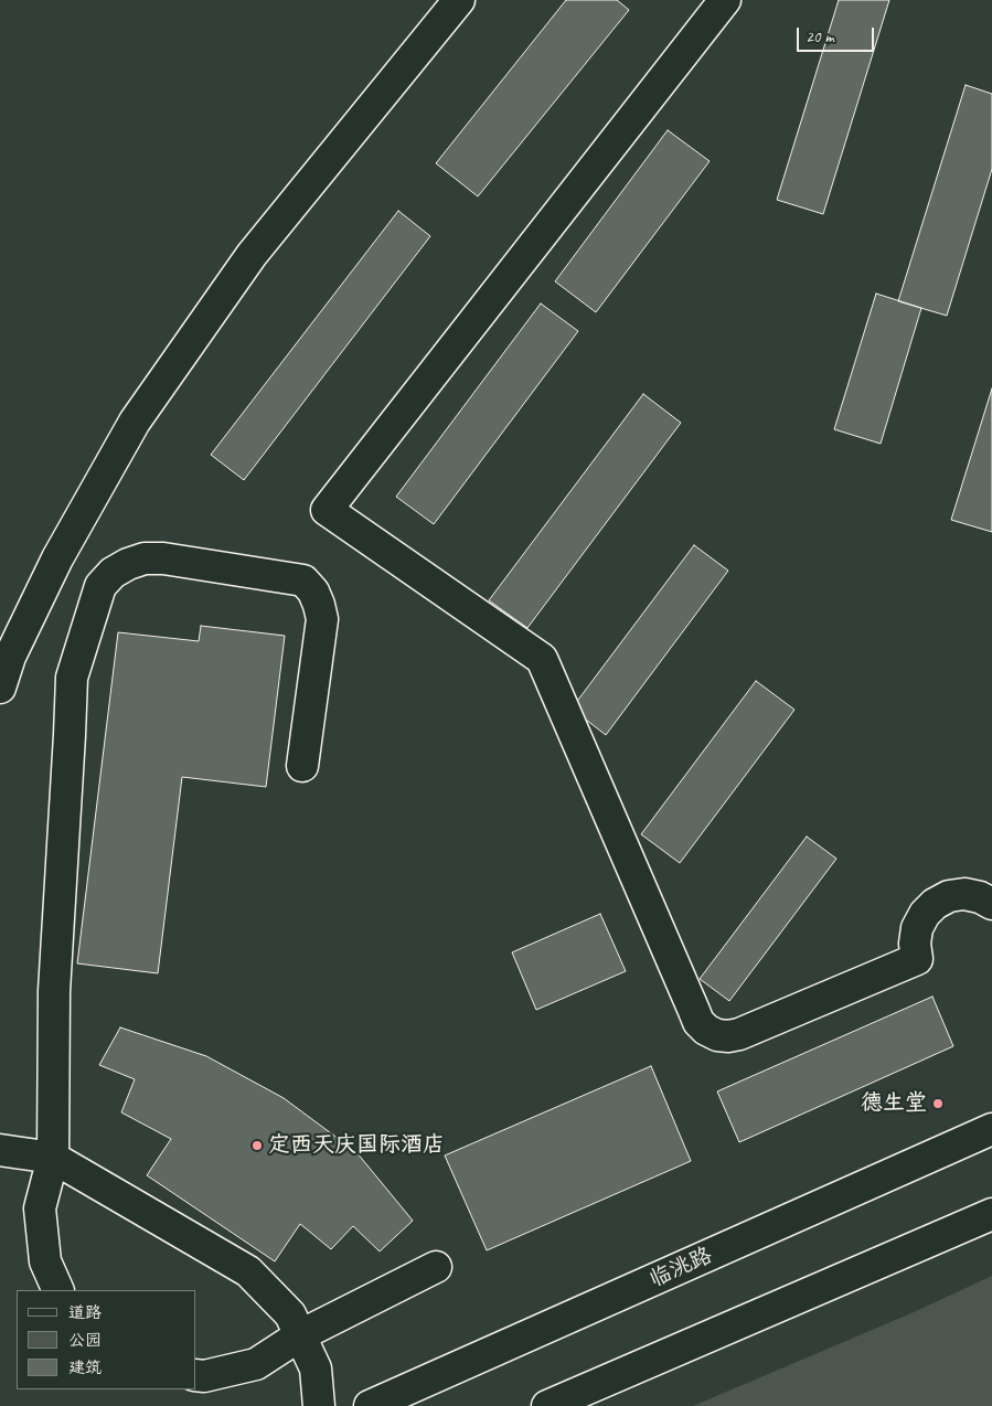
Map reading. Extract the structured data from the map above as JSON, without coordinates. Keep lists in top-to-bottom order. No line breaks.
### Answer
{"streets":{"main road":["临洮路"]},"places":["德生堂","定西天庆国际酒店"],"legend":["道路","公园","建筑"],"scale_bar":"20 m"}
